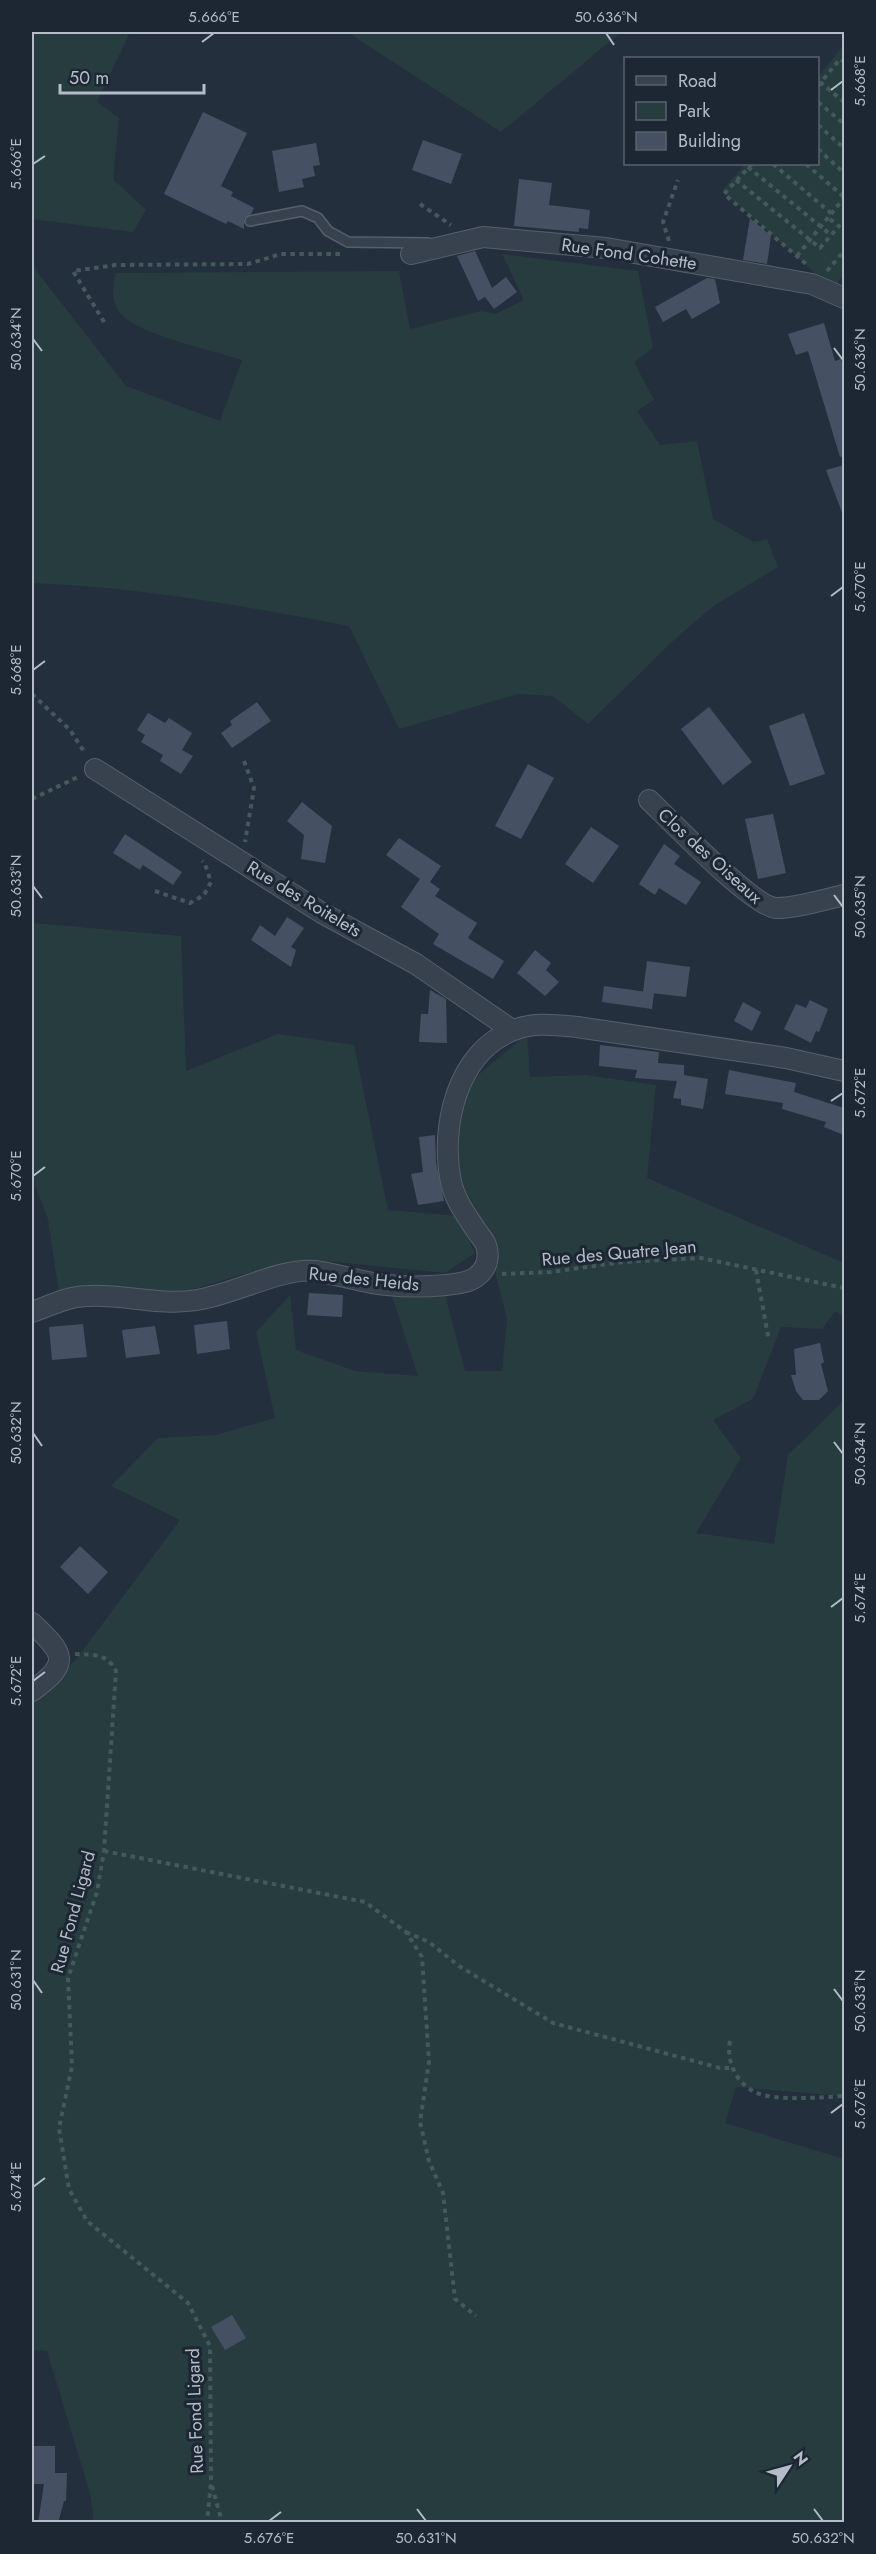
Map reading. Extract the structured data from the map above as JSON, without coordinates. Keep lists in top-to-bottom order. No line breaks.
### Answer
{"streets":{"street":["Rue Fond Cohette","Clos des Oiseaux","Rue des Roitelets","Rue des Heids"],"path":["Rue des Quatre Jean","Rue Fond Ligard"]},"crossings":[["Rue des Quatre Jean","Rue des Heids"]],"legend":["Road","Park","Building"],"scale_bar":"50 m","north":"top right","coordinates":["5.666°E","50.636°N","5.668°E","50.634°N","5.670°E","50.633°N","50.635°N","5.672°E","50.632°N","5.674°E","50.631°N","5.676°E"]}
